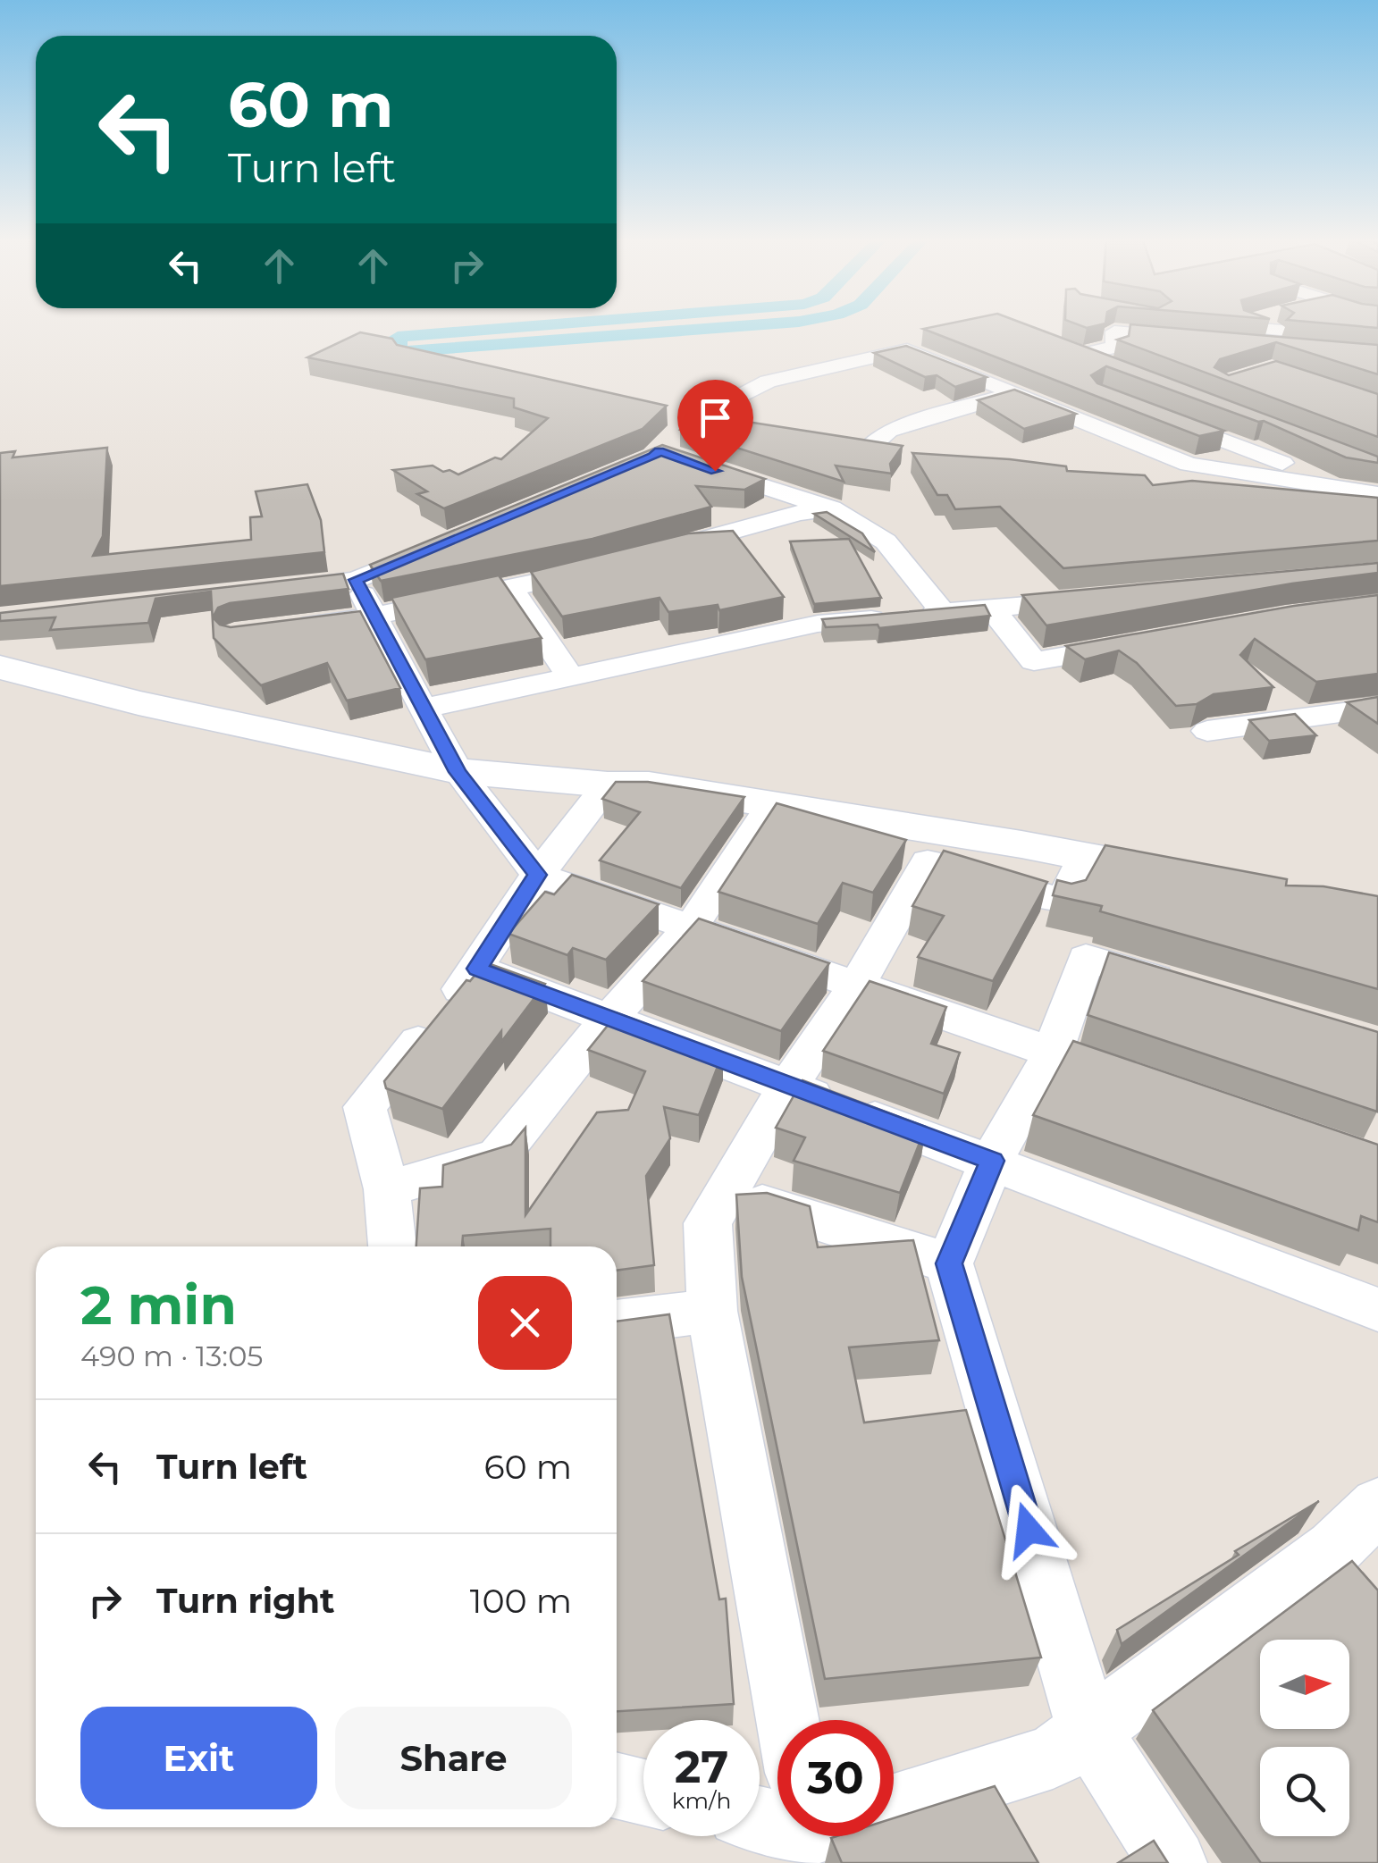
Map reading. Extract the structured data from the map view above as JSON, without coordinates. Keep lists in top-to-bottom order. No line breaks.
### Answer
{"north":"right","page":{"turn":["60 m","Turn left"],"heading":["2 min","490 m · 13:05"],"list":[{"name":"Turn left","value":"60 m"},{"name":"Turn right","value":"100 m"}],"buttons":["Exit","Share"],"speed":"27 km/h","limit":"30"}}
